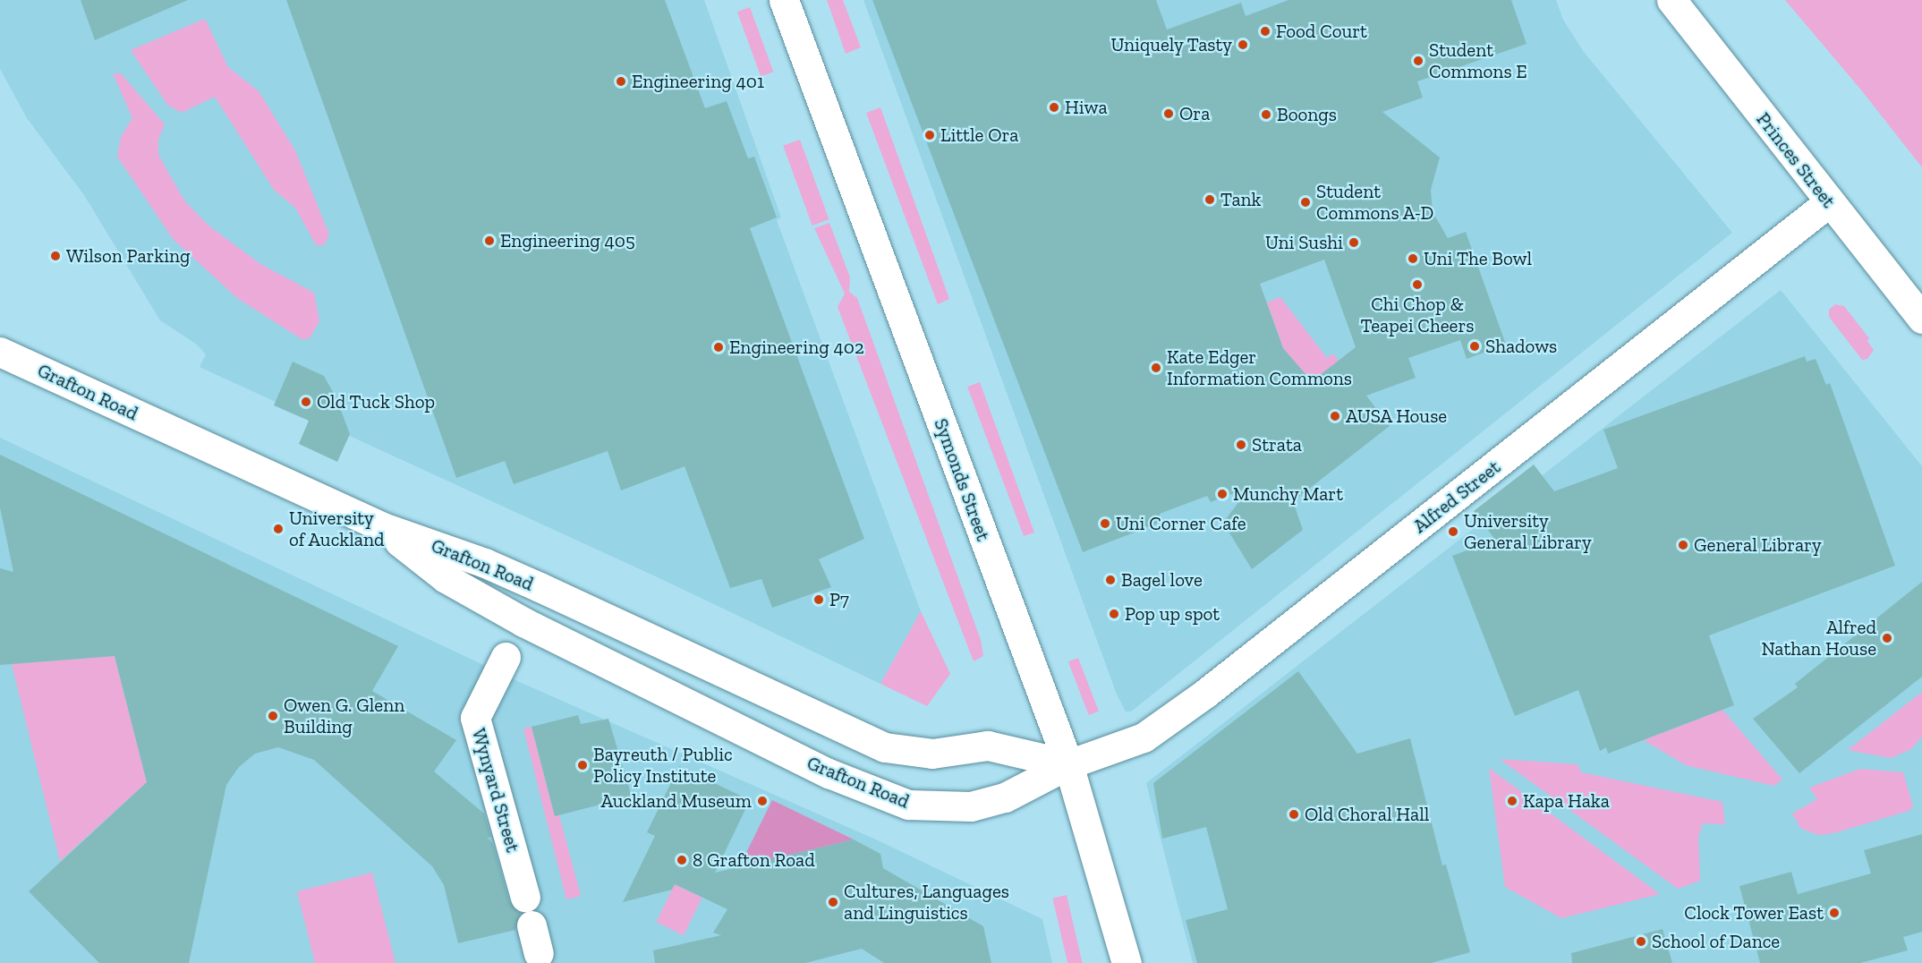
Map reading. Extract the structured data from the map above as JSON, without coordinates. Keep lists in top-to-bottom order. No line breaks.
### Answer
{"streets":{"main road":["Princes Street","Grafton Road","Symonds Street","Alfred Street","Wynyard Street"]},"crossings":[["Princes Street","Alfred Street"],["Grafton Road","Symonds Street"],["Grafton Road","Alfred Street"],["Symonds Street","Alfred Street"]],"places":["Food Court","Uniquely Tasty","Student Commons E","Engineering 401","Hiwa","Ora","Boongs","Little Ora","Tank","Student Commons A-D","Engineering 405","Uni Sushi","Wilson Parking","Uni The Bowl","Chi Chop & Teapei Cheers","Shadows","Engineering 402","Kate Edger Information Commons","Old Tuck Shop","AUSA House","Strata","Munchy Mart","Uni Corner Cafe","University of Auckland","University General Library","General Library","Bagel love","P7","Pop up spot","Alfred Nathan House","Owen G. Glenn Building","Bayreuth / Public Policy Institute","Auckland Museum","Kapa Haka","Old Choral Hall","8 Grafton Road","Cultures, Languages and Linguistics","Clock Tower East","School of Dance"]}
